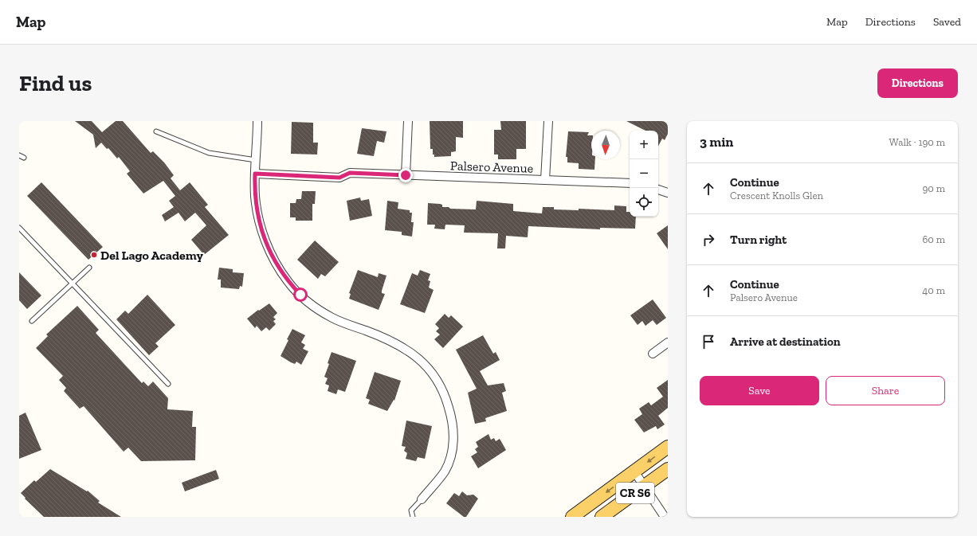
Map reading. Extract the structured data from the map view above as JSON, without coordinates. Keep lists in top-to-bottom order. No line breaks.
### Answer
{"streets":{"main road":["CR S6"],"street":["Palsero Avenue"]},"places":["Del Lago Academy"],"north":"bottom","page":{"header":"Map","nav":["Map","Directions","Saved"],"buttons":["Directions",["Save","Share"]],"title":"Find us","heading":["3 min","Walk · 190 m"],"map_buttons":["+","−"],"list":[["Continue","Crescent Knolls Glen","90 m"],["Turn right","60 m"],["Continue","Palsero Avenue","40 m"],"Arrive at destination"]}}
